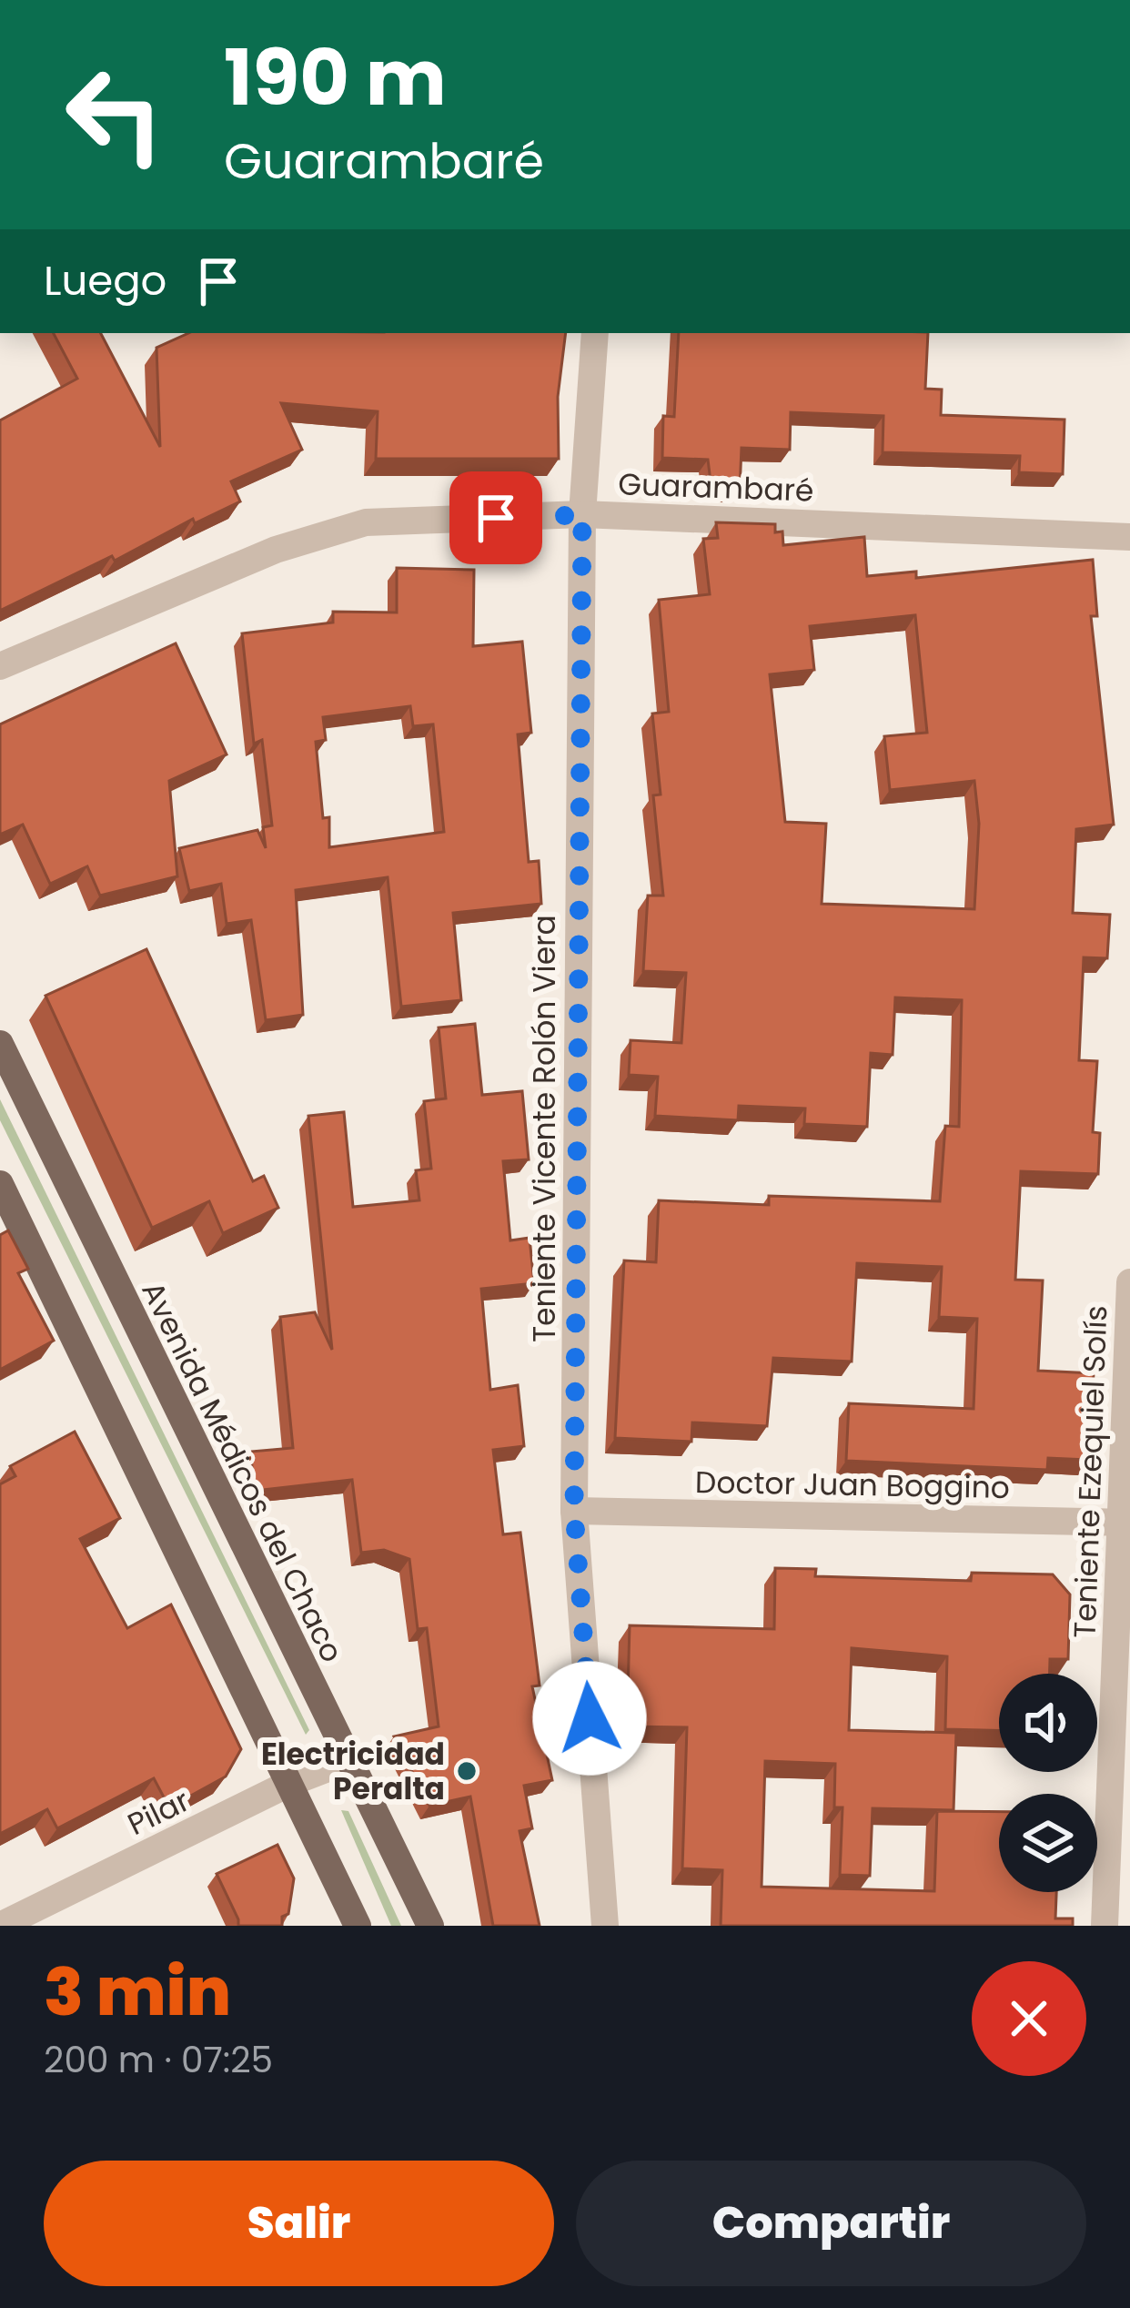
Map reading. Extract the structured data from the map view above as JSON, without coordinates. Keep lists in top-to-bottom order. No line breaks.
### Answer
{"streets":{"main road":["Avenida Médicos del Chaco"],"street":["Guarambaré","Teniente Vicente Rolón Viera","Teniente Ezequiel Solís","Doctor Juan Boggino","Pilar"]},"crossings":[["Guarambaré","Teniente Vicente Rolón Viera"],["Teniente Vicente Rolón Viera","Doctor Juan Boggino"],["Avenida Médicos del Chaco","Pilar"],["Teniente Ezequiel Solís","Doctor Juan Boggino"]],"places":["Electricidad Peralta"],"page":{"turn":["190 m","Guarambaré"],"then":"Luego","heading":["3 min","200 m · 07:25"],"buttons":["Salir","Compartir"]}}
